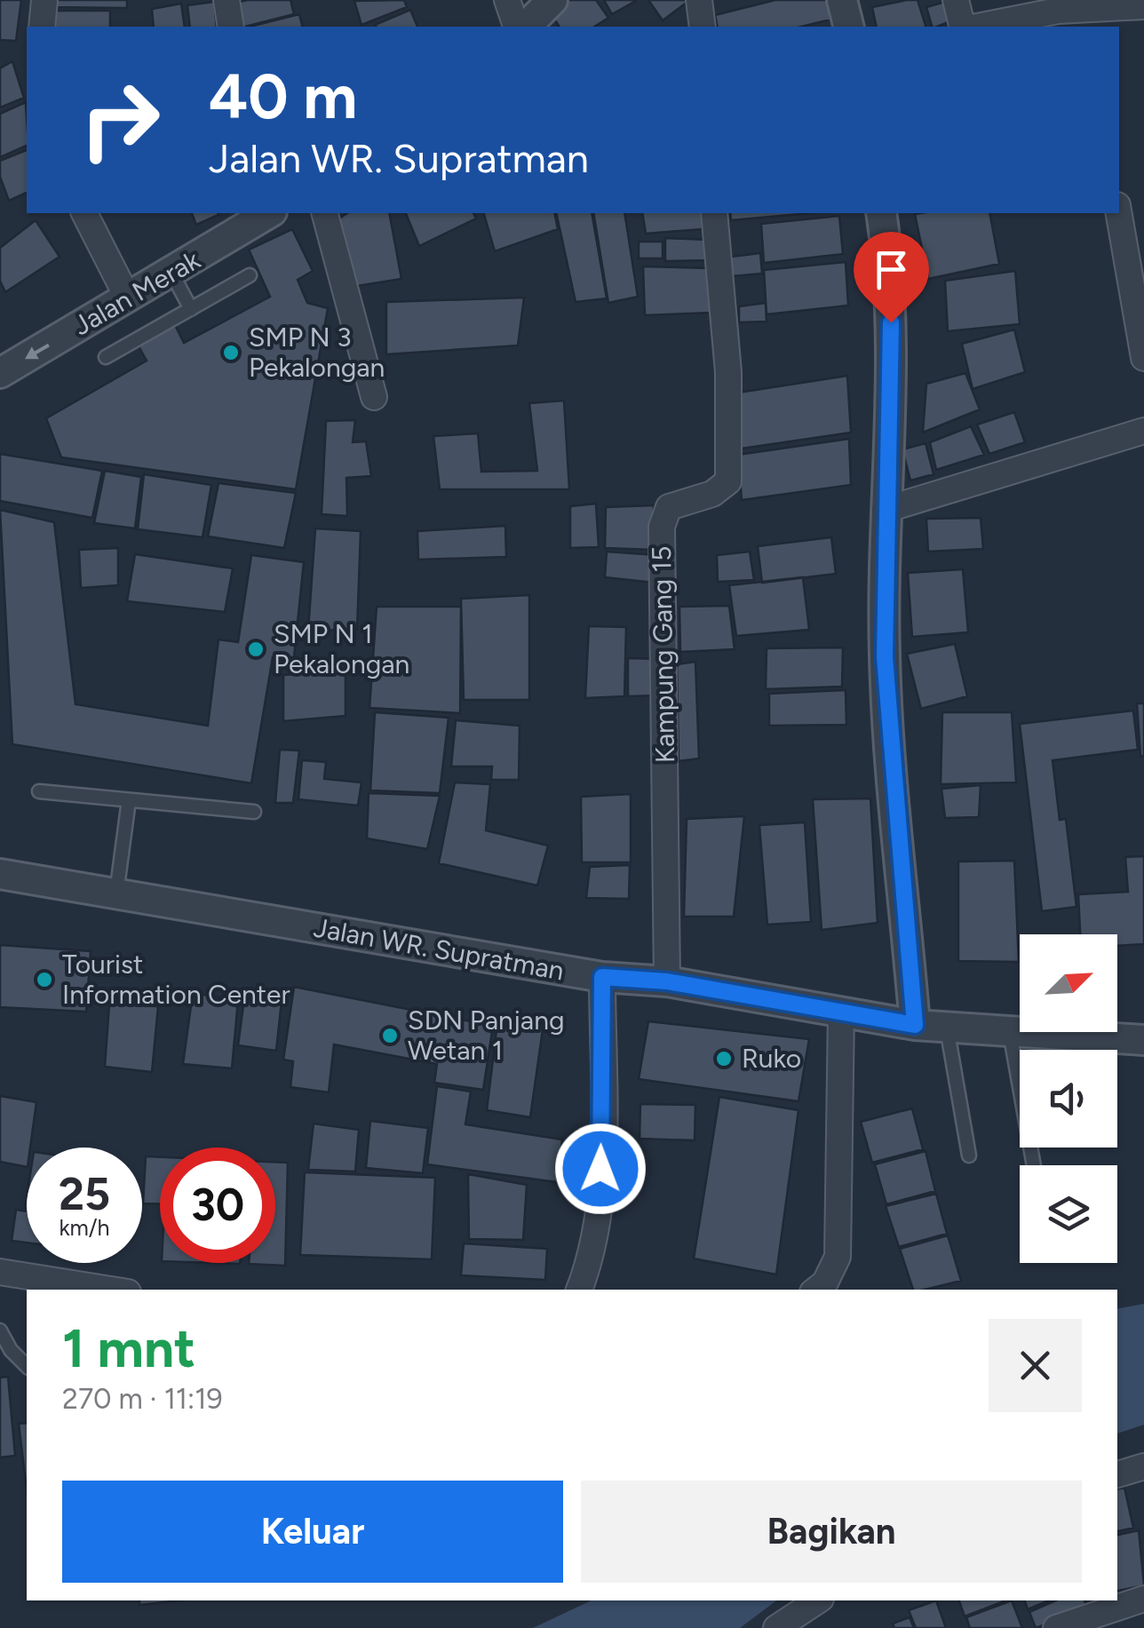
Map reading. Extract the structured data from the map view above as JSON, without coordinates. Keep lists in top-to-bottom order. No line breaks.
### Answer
{"streets":{"street":["Jalan Merak","Kampung Gang 15","Jalan WR. Supratman"]},"crossings":[["Kampung Gang 15","Jalan WR. Supratman"]],"one_way":["Jalan Merak"],"places":["SMP N 3 Pekalongan","SMP N 1 Pekalongan","Tourist Information Center","SDN Panjang Wetan 1","Ruko"],"north":"top right","page":{"turn":["40 m","Jalan WR. Supratman"],"speed":"25 km/h","limit":"30","heading":["1 mnt","270 m · 11:19"],"buttons":["Keluar","Bagikan"]}}
